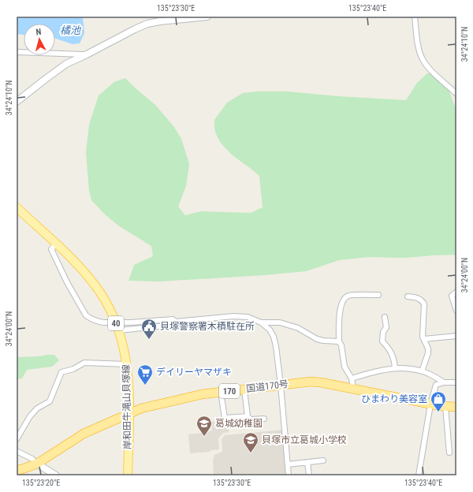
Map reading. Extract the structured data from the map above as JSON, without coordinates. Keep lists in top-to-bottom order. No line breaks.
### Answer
{"streets":{"highway":["国道170号","170"],"main road":["40","岸和田牛滝山貝塚線"]},"crossings":[["国道170号","岸和田牛滝山貝塚線"]],"water":["橘池"],"places":{"public building":["貝塚警察署木積駐在所"],"supermarket":["デイリーヤマザキ"],"shop":["ひまわり美容室"],"school or university":["葛城幼稚園","貝塚市立葛城小学校"]},"north":"top","coordinates":["135°23'30\"E","135°23'40\"E","34°24'10\"N","34°24'00\"N","135°23'20\"E"]}
